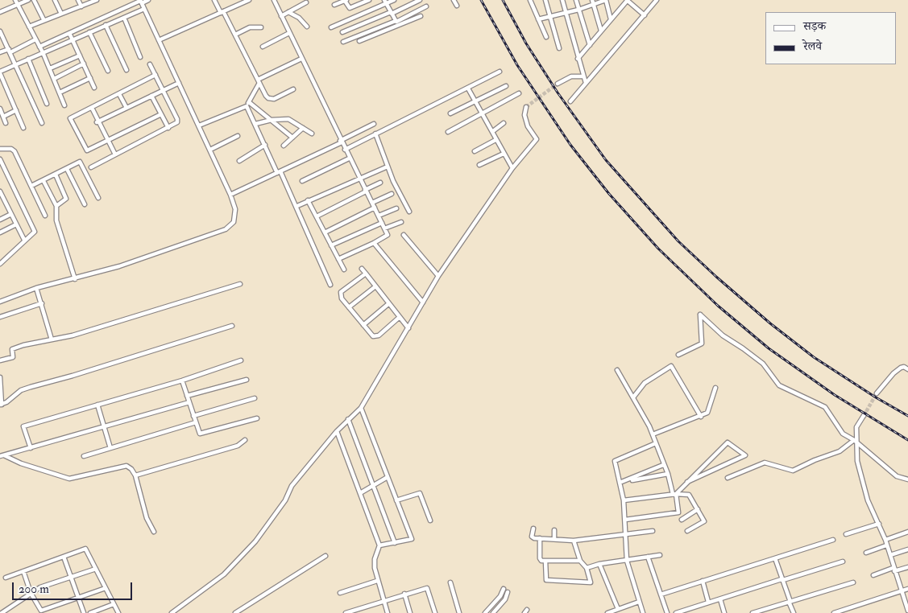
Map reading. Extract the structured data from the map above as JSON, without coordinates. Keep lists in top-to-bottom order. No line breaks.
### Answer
{"legend":["सड़क","रेलवे"],"scale_bar":"200 m"}
